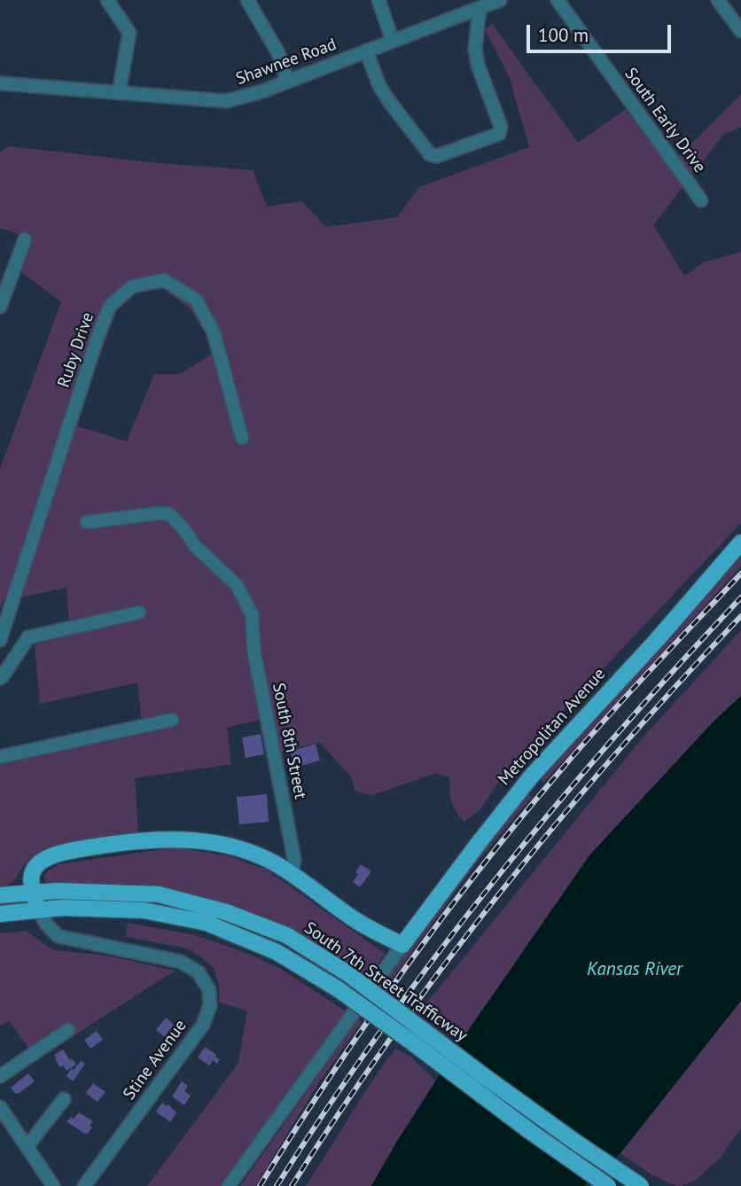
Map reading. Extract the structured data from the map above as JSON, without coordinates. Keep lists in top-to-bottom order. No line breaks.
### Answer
{"streets":{"main road":["Metropolitan Avenue","South 7th Street Trafficway"],"street":["Shawnee Road","South Early Drive","Ruby Drive","South 8th Street","Stine Avenue"]},"crossings":[["South 7th Street Trafficway","Stine Avenue"]],"water":["Kansas River"],"scale_bar":"100 m"}
